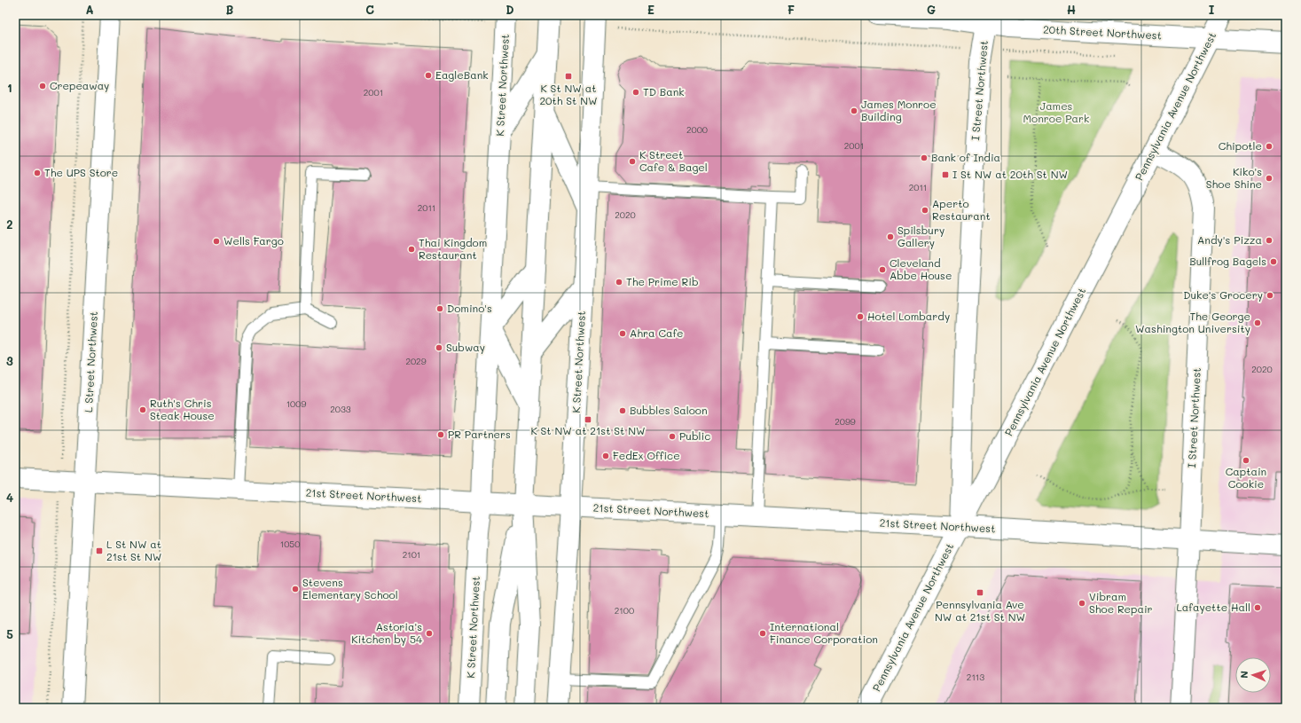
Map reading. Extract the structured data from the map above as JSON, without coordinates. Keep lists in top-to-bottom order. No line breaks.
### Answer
{"streets":{"main road":["20th Street Northwest","K Street Northwest","I Street Northwest","Pennsylvania Avenue Northwest","L Street Northwest","21st Street Northwest"]},"crossings":[["20th Street Northwest","I Street Northwest"],["20th Street Northwest","Pennsylvania Avenue Northwest"],["K Street Northwest","21st Street Northwest"],["I Street Northwest","Pennsylvania Avenue Northwest"],["I Street Northwest","21st Street Northwest"],["Pennsylvania Avenue Northwest","21st Street Northwest"],["L Street Northwest","21st Street Northwest"]],"parks":["James Monroe Park"],"places":{"other":["EagleBank","Crepeaway","TD Bank","James Monroe Building","Chipotle","Bank of India","K Street Cafe & Bagel","The UPS Store","Kiko's Shoe Shine","Aperto Restaurant","Spilsbury Gallery","Andy's Pizza","Wells Fargo","Thai Kingdom Restaurant","Bullfrog Bagels","Cleveland Abbe House","The Prime Rib","Duke's Grocery","Domino's","Hotel Lombardy","The George Washington University","Ahra Cafe","Subway","Ruth's Chris Steak House","Bubbles Saloon","PR Partners","Public","FedEx Office","Captain Cookie","Stevens Elementary School","Vibram Shoe Repair","Lafayette Hall","Astoria's Kitchen by 54","International Finance Corporation"],"transit":["K St NW at 20th St NW","I St NW at 20th St NW","K St NW at 21st St NW","L St NW at 21st St NW","Pennsylvania Ave NW at 21st St NW"]},"house_numbers":["2001","2000","2001","2011","2011","2020","2029","2020","1009","2033","2099","1050","2101","2100","2113"],"north":"left","grid":{"columns":["A","B","C","D","E","F","G","H","I"],"rows":["1","2","3","4","5"]}}
